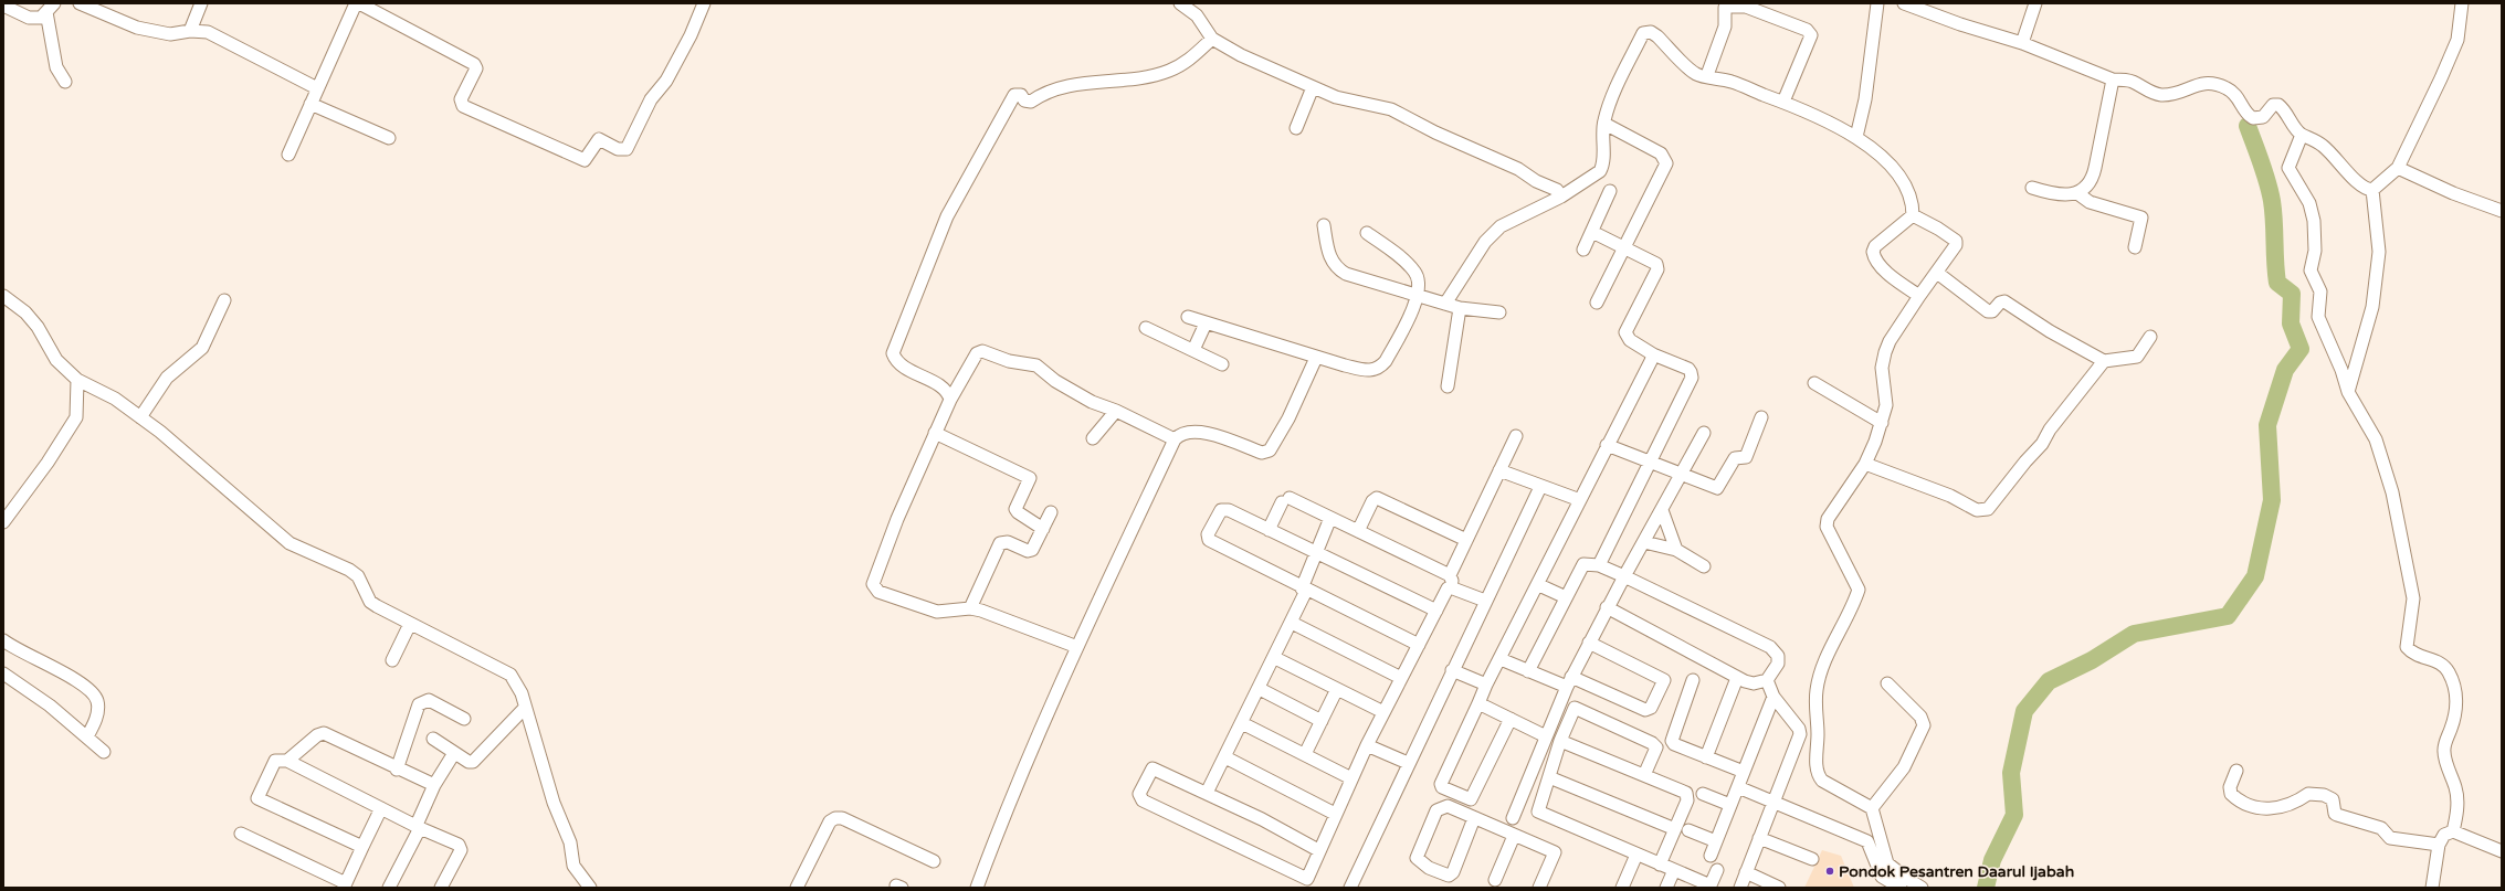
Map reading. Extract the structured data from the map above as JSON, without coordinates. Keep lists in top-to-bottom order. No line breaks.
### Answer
{"places":["Pondok Pesantren Daarul Ijabah"]}
